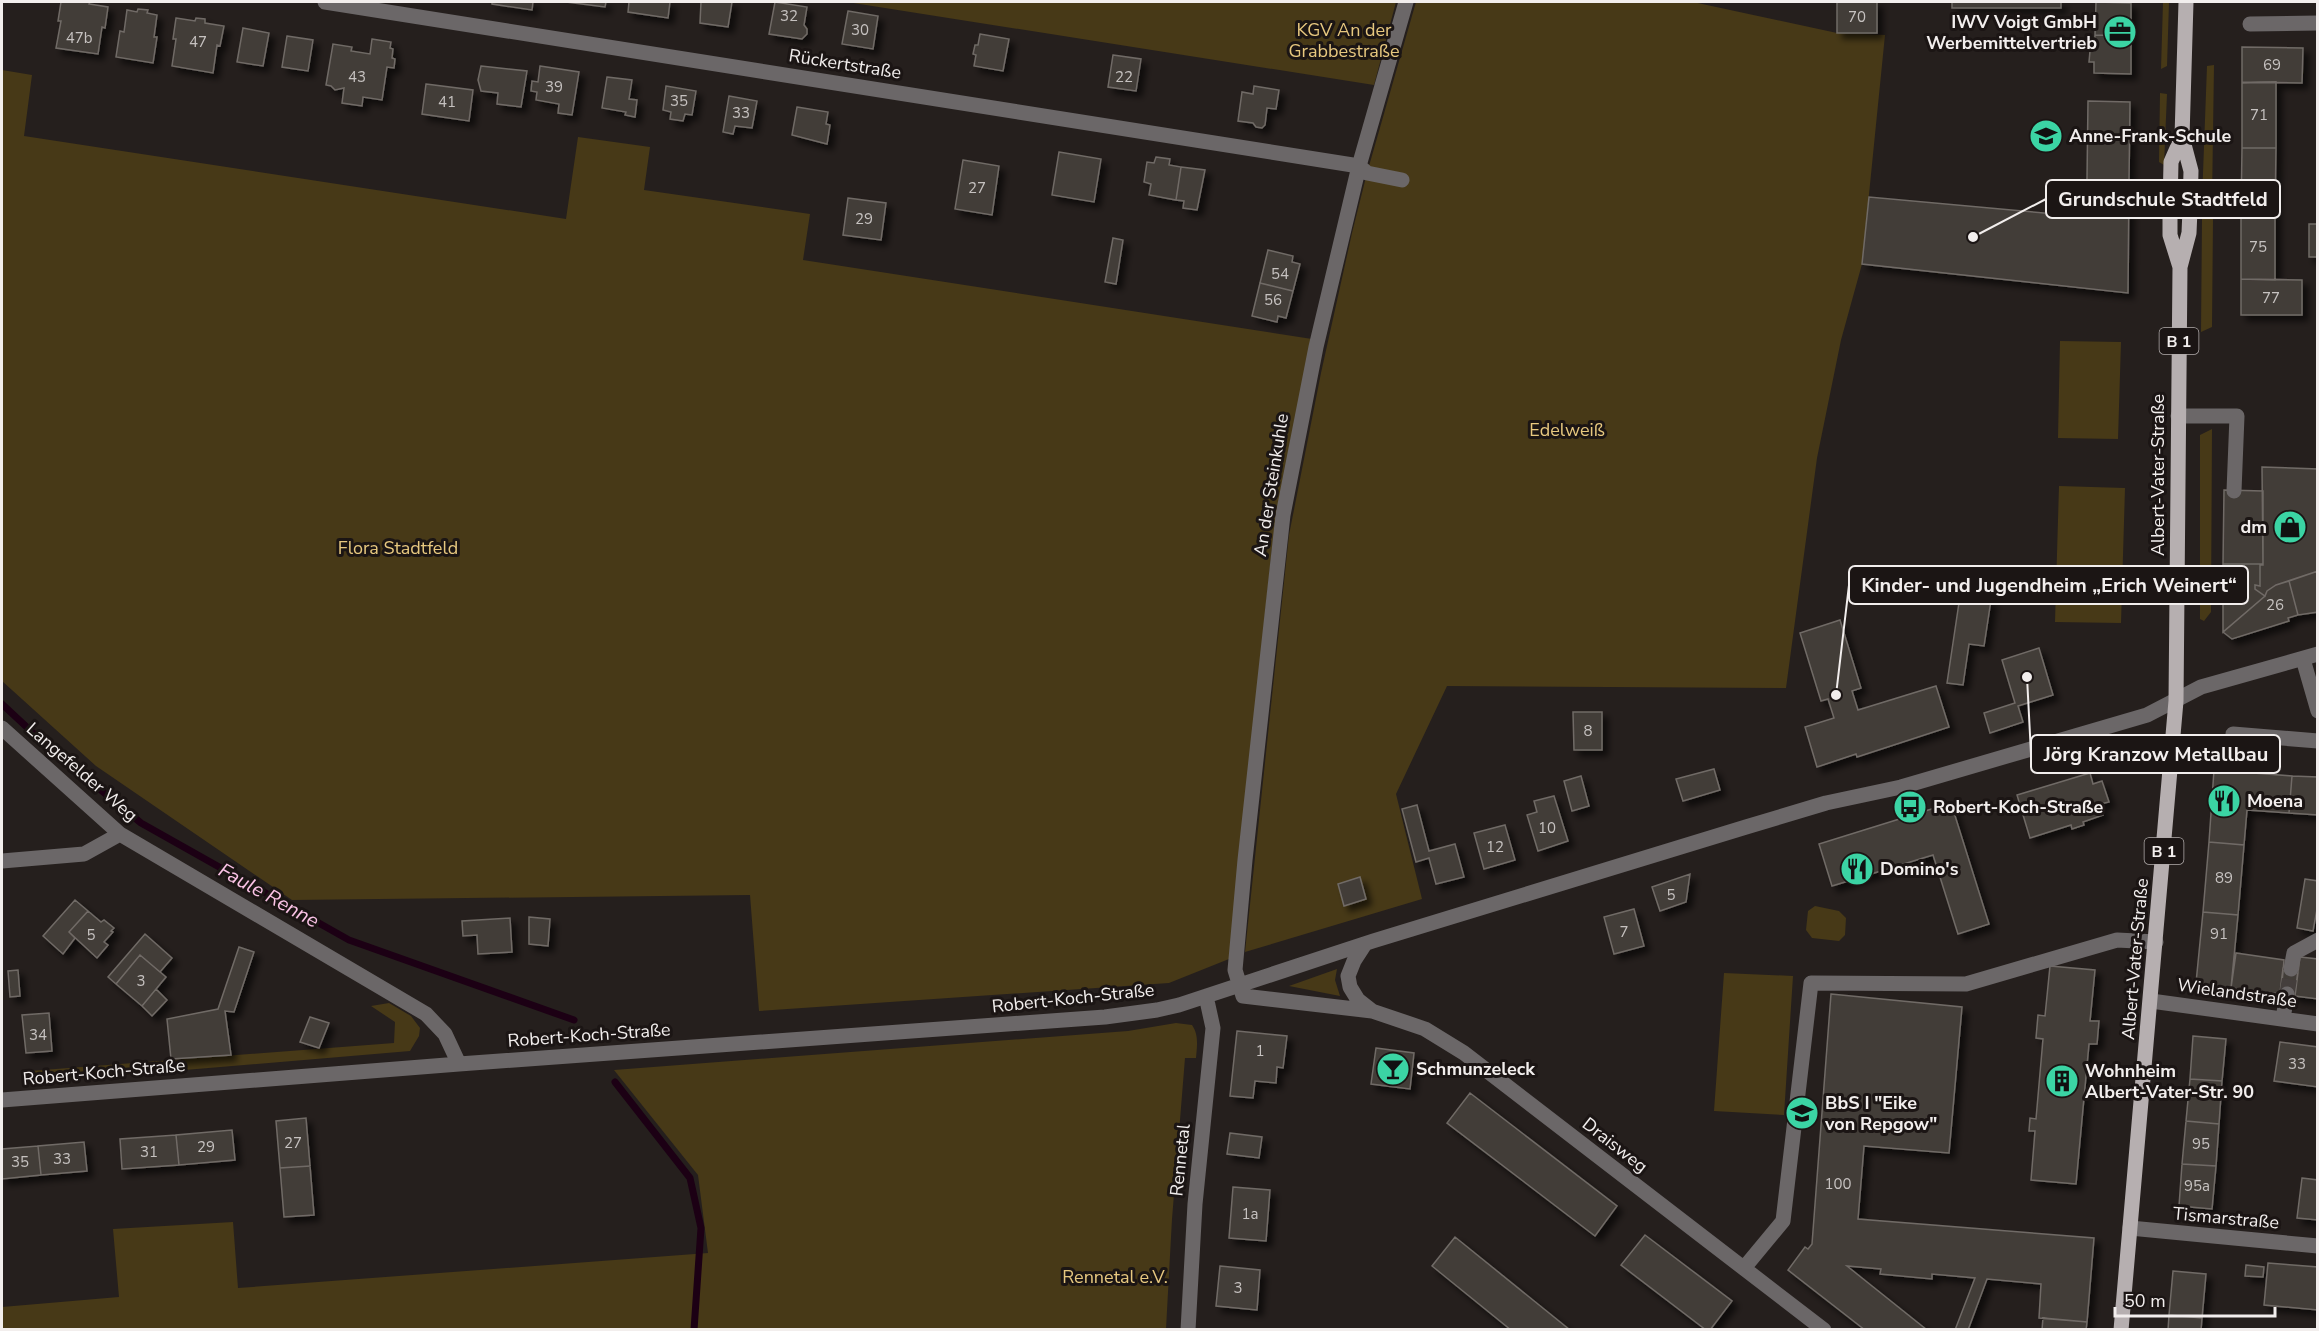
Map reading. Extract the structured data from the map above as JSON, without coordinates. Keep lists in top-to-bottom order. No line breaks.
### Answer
{"streets":{"main road":["B 1","Albert-Vater-Straße"],"street":["Rückertstraße","An der Steinkuhle","Langefelder Weg","Wielandstraße","Robert-Koch-Straße","Draisweg","Rennetal","Tismarstraße"]},"crossings":[["Rückertstraße","An der Steinkuhle"],["Albert-Vater-Straße","Wielandstraße"],["Albert-Vater-Straße","Robert-Koch-Straße"],["Albert-Vater-Straße","Tismarstraße"],["An der Steinkuhle","Robert-Koch-Straße"],["An der Steinkuhle","Draisweg"],["Langefelder Weg","Robert-Koch-Straße"],["Robert-Koch-Straße","Draisweg"],["Robert-Koch-Straße","Rennetal"]],"water":["Faule Renne"],"parks":["KGV An der Grabbestraße","Edelweiß","Flora Stadtfeld","Rennetal e.V."],"places":{"office":["IWV Voigt GmbH Werbemittelvertrieb"],"school or university":["Anne-Frank-Schule","BbS I \"Eike von Repgow\""],"other":["Grundschule Stadtfeld","Jörg Kranzow Metallbau","Kinder- und Jugendheim „Erich Weinert“"],"shop":["dm"],"restaurant":["Moena","Domino's"],"bus stop":["Robert-Koch-Straße"],"bar":["Schmunzeleck"],"building":["Wohnheim Albert-Vater-Str. 90"]},"house_numbers":["32","70","30","47b","47","69","43","22","39","35","41","33","71","27","29","75","54","77","56","26","8","10","12","89","5","7","91","5","3","34","1","33","27","95","29","31","33","35","100","95a","1a","3"],"scale_bar":"50 m"}
